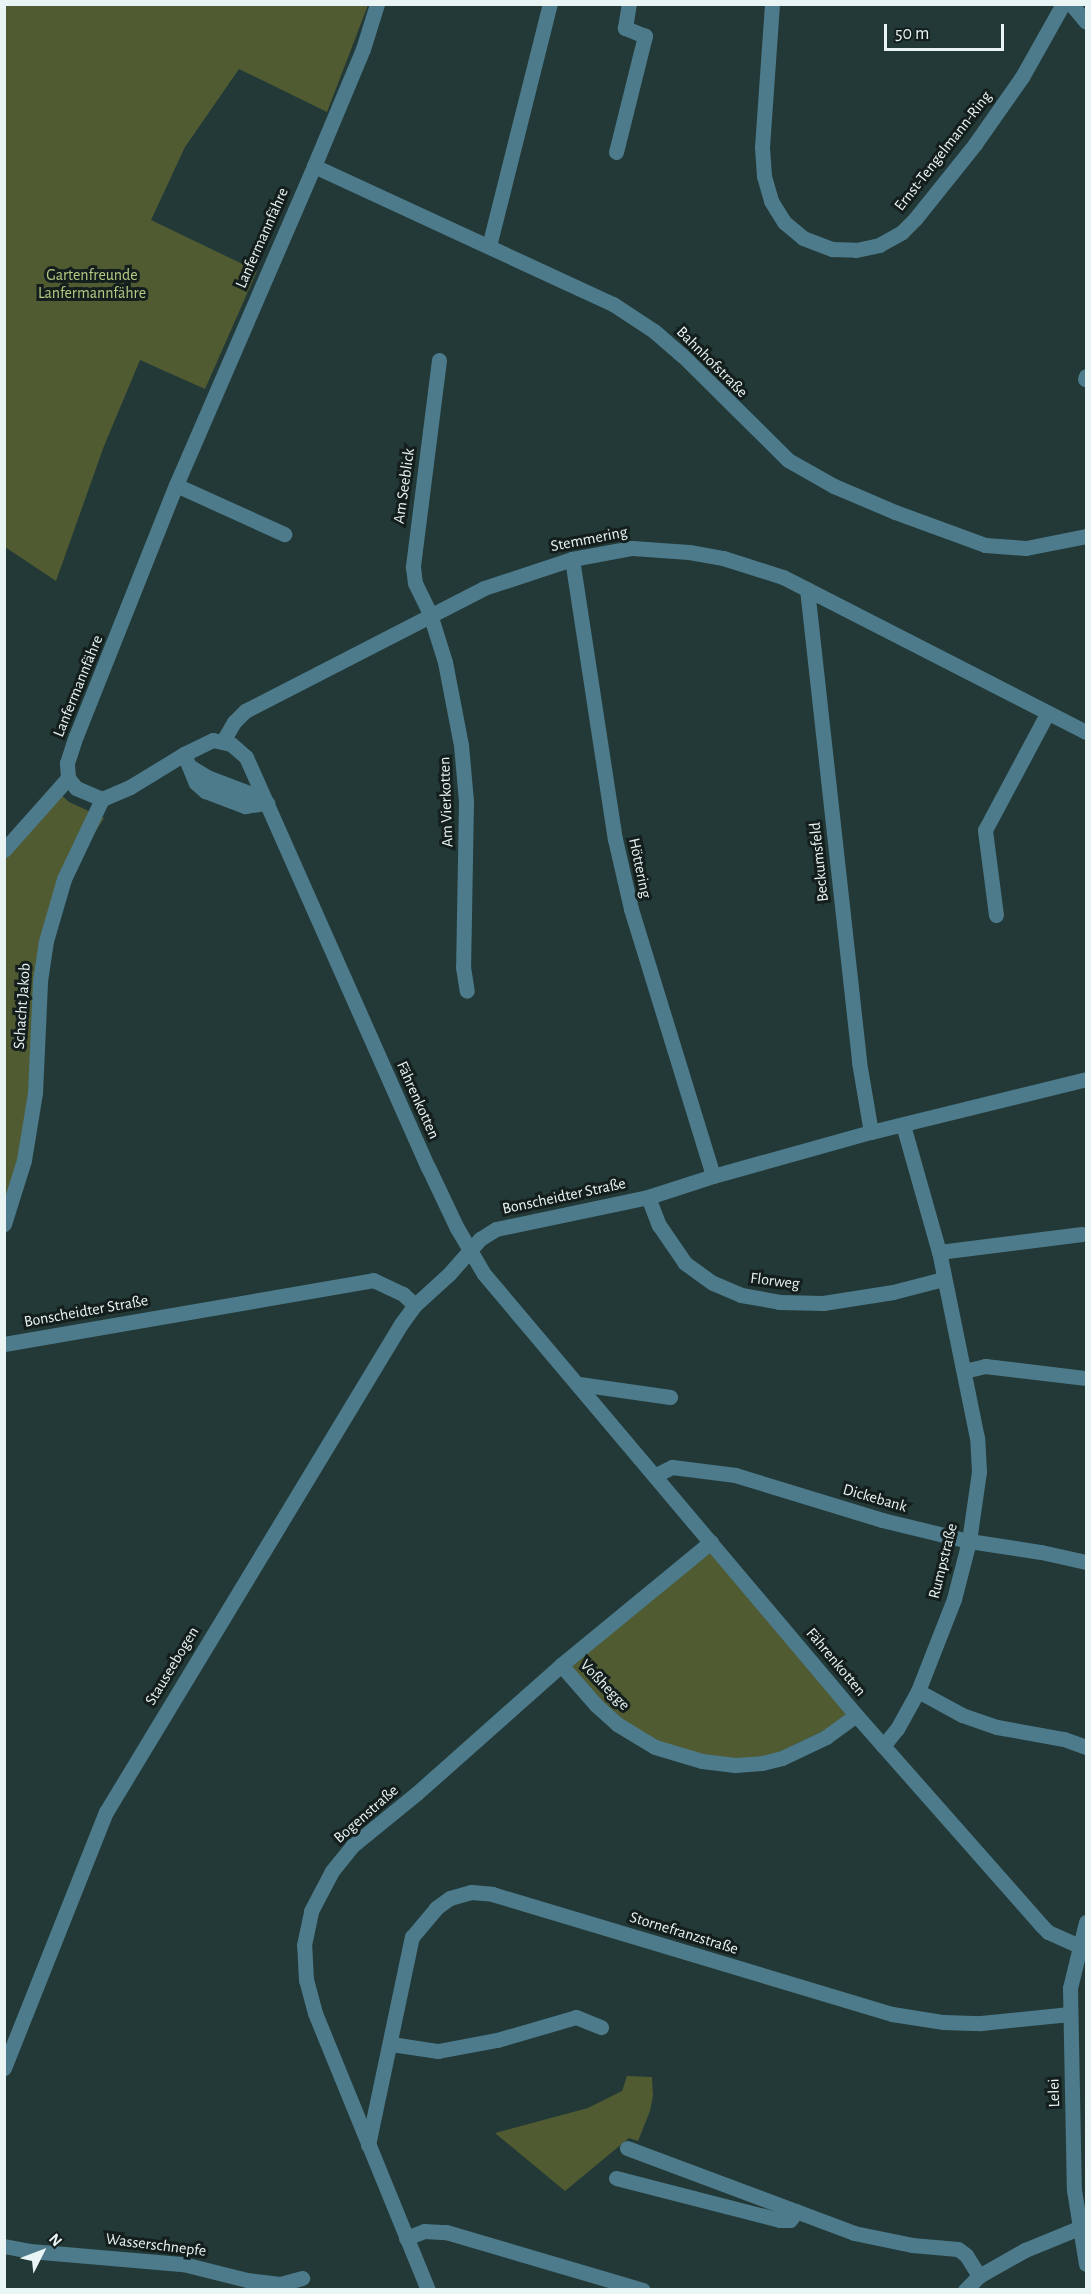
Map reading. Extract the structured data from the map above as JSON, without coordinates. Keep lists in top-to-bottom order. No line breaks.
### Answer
{"streets":{"street":["Ernst-Tengelmann-Ring","Lanfermannfähre","Bahnhofstraße","Am Seeblick","Stemmering","Am Vierkotten","Beckumsfeld","Höttering","Schacht Jakob","Fährenkotten","Bonscheidter Straße","Florweg","Dickebank","Rumpstraße","Stauseebogen","Voßhegge","Bogenstraße","Stornefranzstraße","Lelei","Wasserschnepfe"]},"crossings":[["Lanfermannfähre","Bahnhofstraße"],["Am Seeblick","Stemmering"],["Am Seeblick","Am Vierkotten"],["Stemmering","Am Vierkotten"],["Stemmering","Beckumsfeld"],["Stemmering","Höttering"],["Stemmering","Fährenkotten"],["Beckumsfeld","Bonscheidter Straße"],["Höttering","Bonscheidter Straße"],["Fährenkotten","Bonscheidter Straße"],["Fährenkotten","Dickebank"],["Fährenkotten","Rumpstraße"],["Fährenkotten","Voßhegge"],["Fährenkotten","Bogenstraße"],["Fährenkotten","Lelei"],["Bonscheidter Straße","Florweg"],["Bonscheidter Straße","Rumpstraße"],["Bonscheidter Straße","Stauseebogen"],["Florweg","Rumpstraße"],["Dickebank","Rumpstraße"],["Voßhegge","Bogenstraße"],["Bogenstraße","Stornefranzstraße"],["Stornefranzstraße","Lelei"]],"parks":["Gartenfreunde Lanfermannfähre"],"scale_bar":"50 m","north":"top right"}
